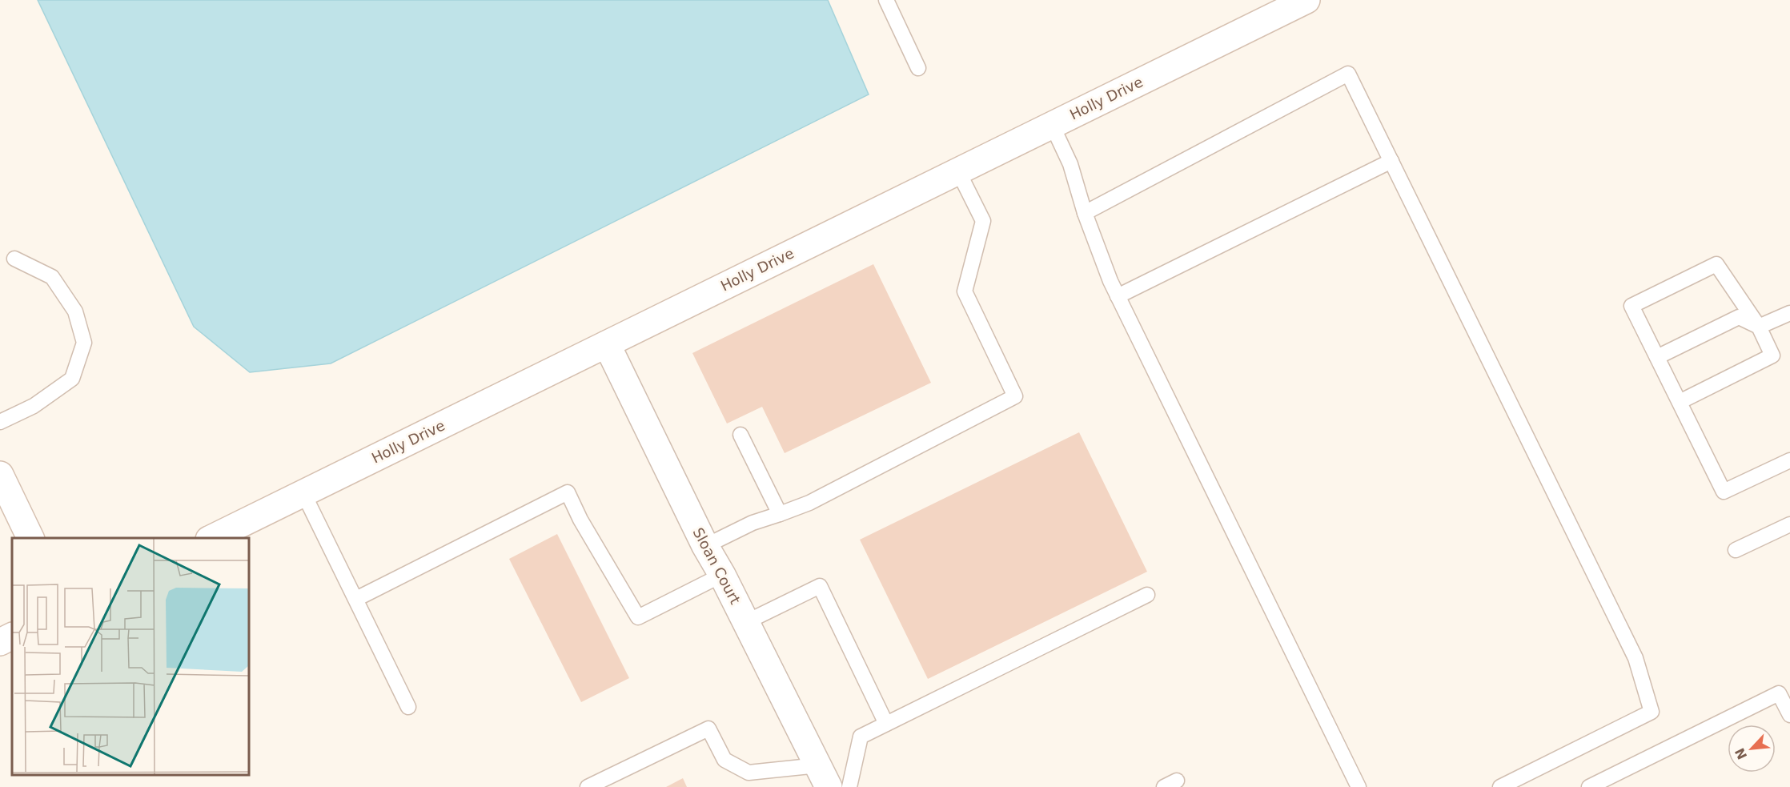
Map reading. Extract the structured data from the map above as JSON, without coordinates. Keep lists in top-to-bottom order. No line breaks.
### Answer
{"streets":{"street":["Holly Drive","Sloan Court"]},"crossings":[["Holly Drive","Sloan Court"]],"north":"bottom left"}
